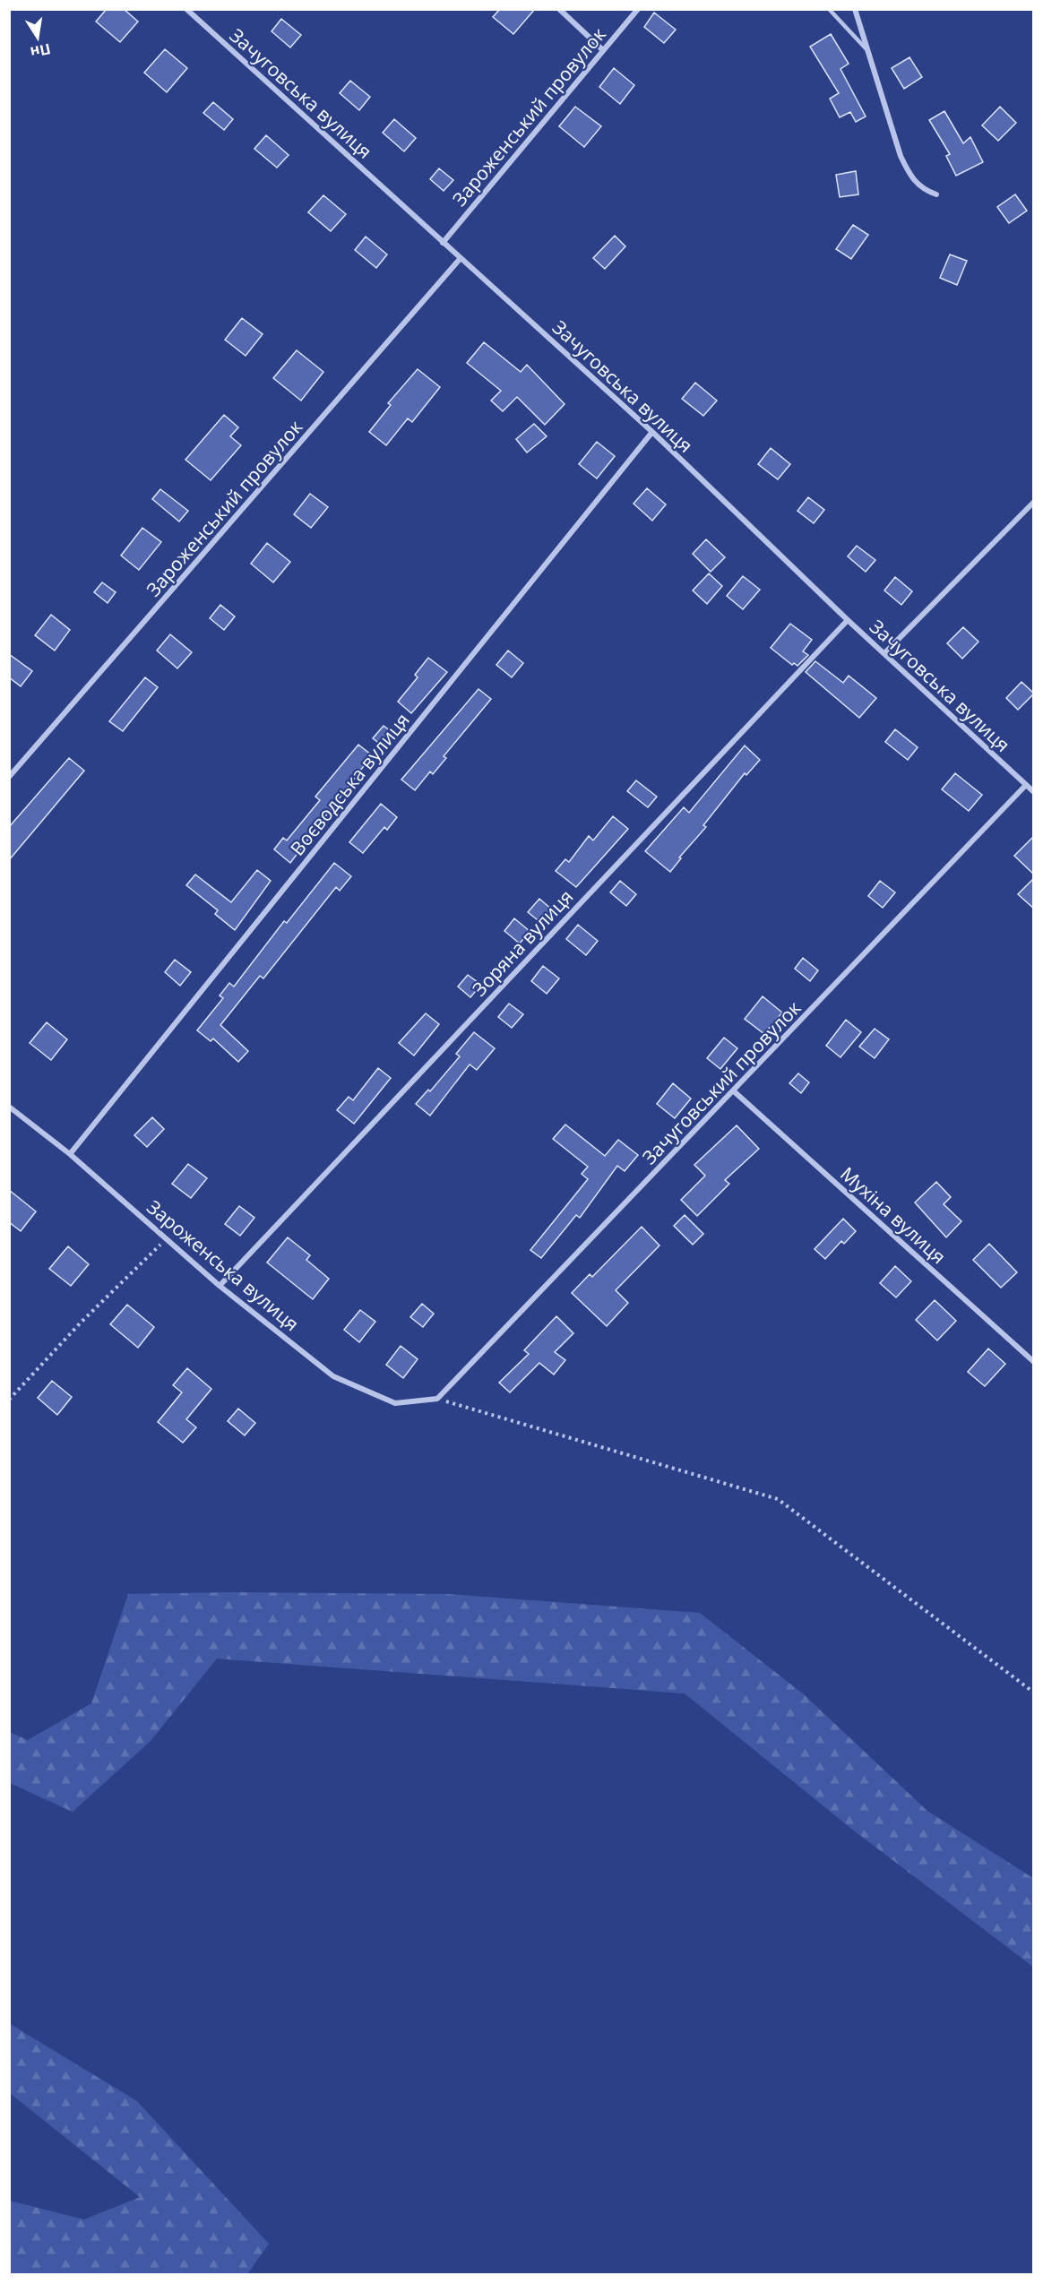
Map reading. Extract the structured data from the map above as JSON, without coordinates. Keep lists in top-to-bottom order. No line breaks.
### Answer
{"streets":{"street":["Зачуговська вулиця","Зароженський провулок","Воєводська вулиця","Зоряна вулиця","Зачуговський провулок","Мухіна вулиця","Зароженська вулиця"]},"crossings":[["Зачуговська вулиця","Зароженський провулок"],["Зачуговська вулиця","Воєводська вулиця"],["Зачуговська вулиця","Зоряна вулиця"],["Зачуговська вулиця","Зачуговський провулок"],["Воєводська вулиця","Зароженська вулиця"],["Зоряна вулиця","Зароженська вулиця"],["Зачуговський провулок","Мухіна вулиця"],["Зачуговський провулок","Зароженська вулиця"]],"north":"bottom"}
